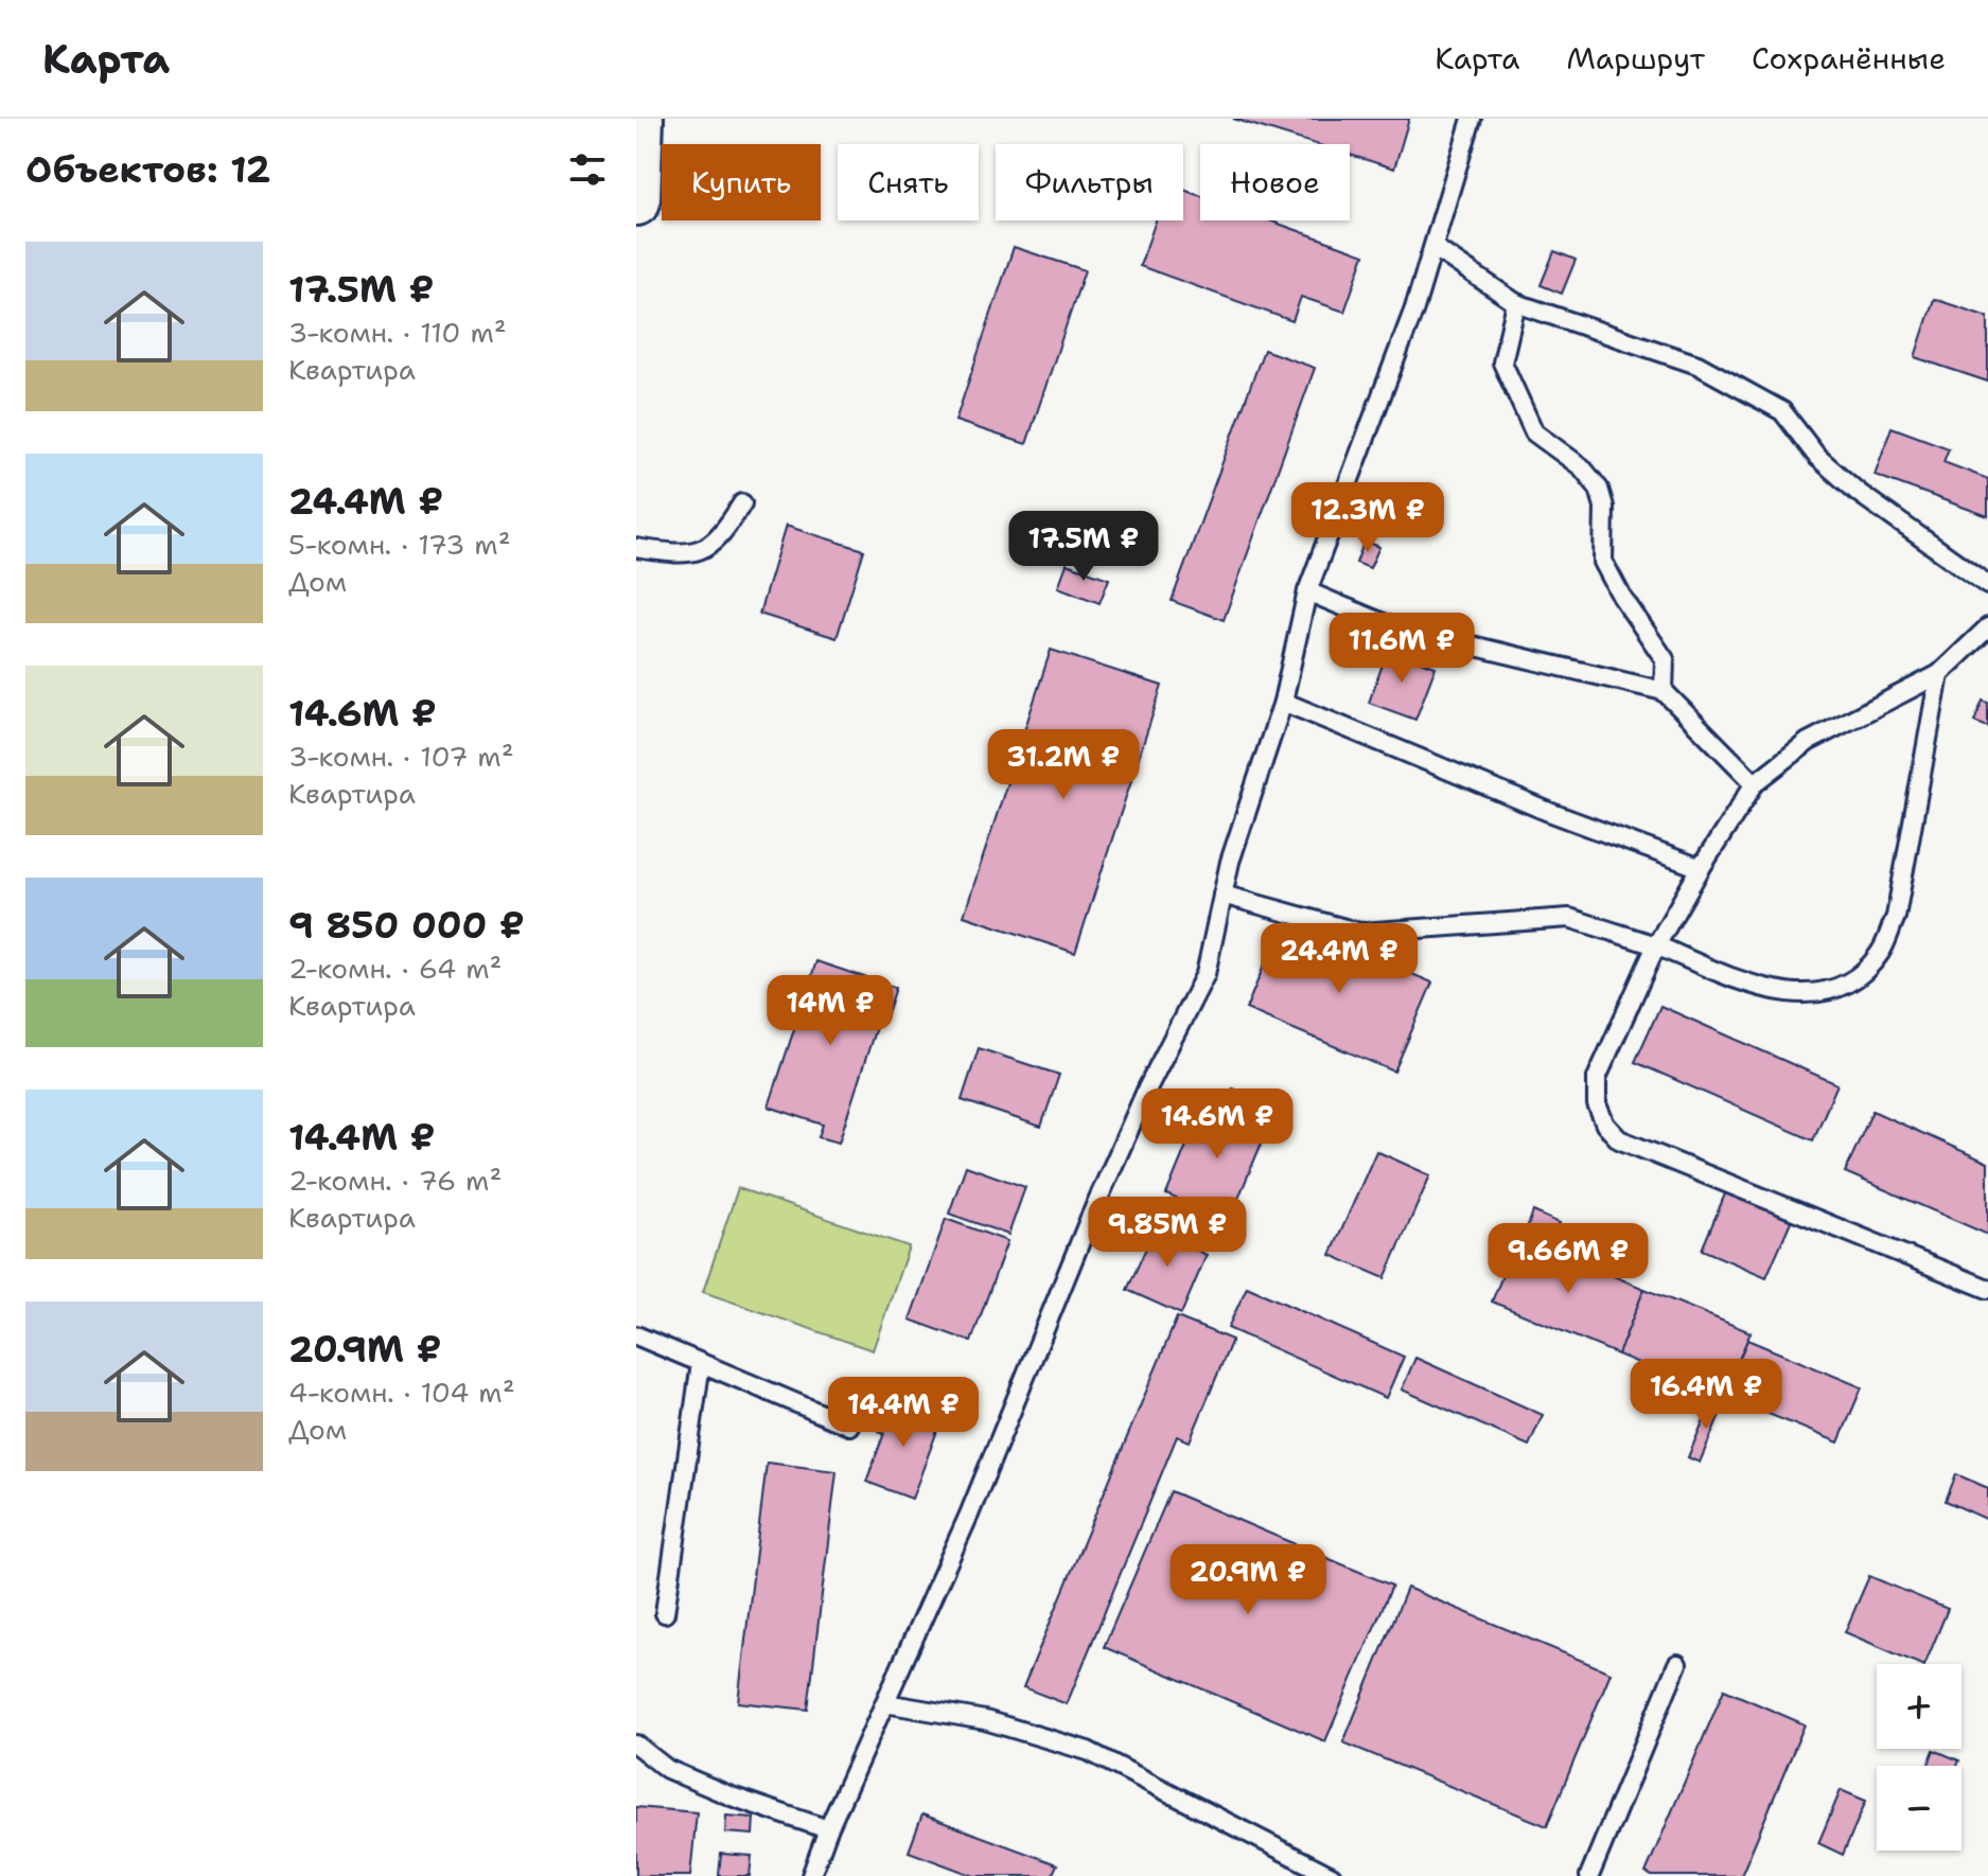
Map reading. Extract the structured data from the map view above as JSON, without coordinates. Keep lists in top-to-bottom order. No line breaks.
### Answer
{"page":{"header":"Карта","nav":["Карта","Маршрут","Сохранённые"],"heading":"Объектов: 12","chip":["Купить","Снять","Фильтры","Новое"],"list":[{"name":"17.5M ₽","note":"3-комн. · 110 m² · Квартира"},{"name":"24.4M ₽","note":"5-комн. · 173 m² · Дом"},{"name":"14.6M ₽","note":"3-комн. · 107 m² · Квартира"},{"name":"9 850 000 ₽","note":"2-комн. · 64 m² · Квартира"},{"name":"14.4M ₽","note":"2-комн. · 76 m² · Квартира"},{"name":"20.9M ₽","note":"4-комн. · 104 m² · Дом"}],"price":["12.3M ₽","17.5M ₽","11.6M ₽","31.2M ₽","24.4M ₽","14M ₽","14.6M ₽","9.85M ₽","9.66M ₽","16.4M ₽","14.4M ₽","20.9M ₽"],"map_buttons":["+","−"]}}
